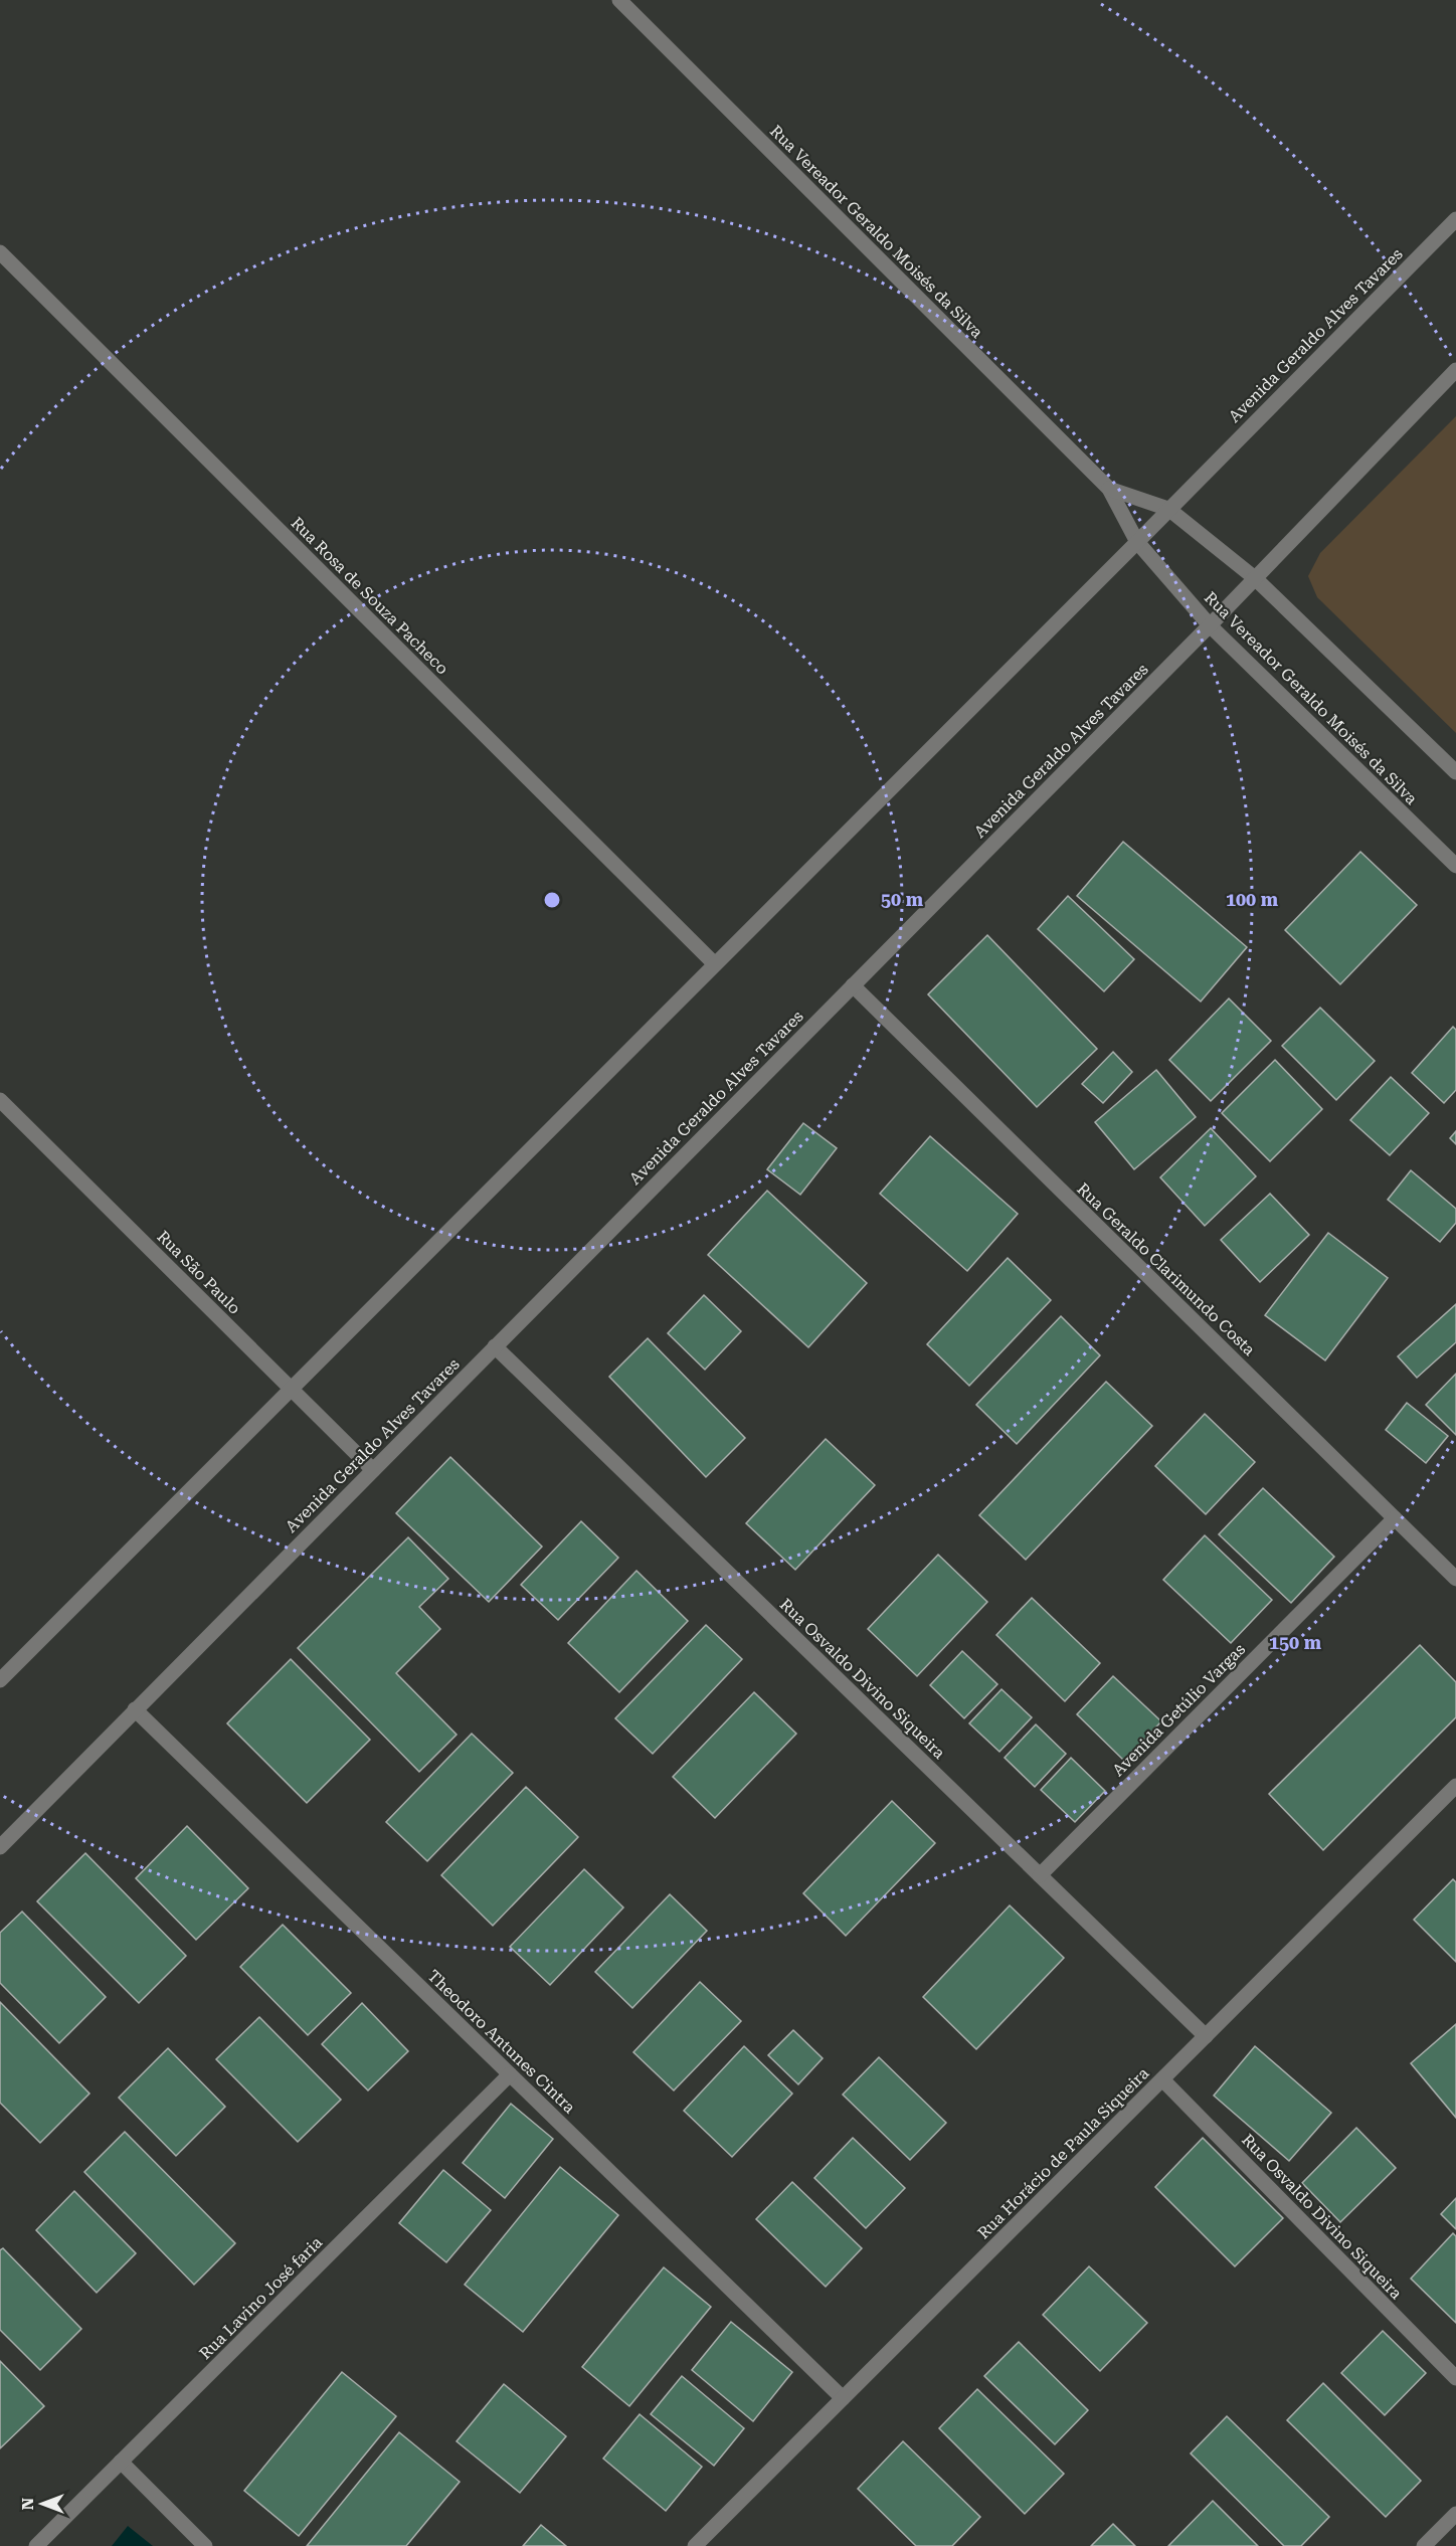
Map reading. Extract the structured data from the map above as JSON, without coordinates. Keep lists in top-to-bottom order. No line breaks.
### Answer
{"streets":{"street":["Rua Vereador Geraldo Moisés da Silva","Avenida Geraldo Alves Tavares","Rua Rosa de Souza Pacheco","Rua Geraldo Clarimundo Costa","Rua São Paulo","Rua Osvaldo Divino Siqueira","Avenida Getúlio Vargas","Theodoro Antunes Cintra","Rua Horácio de Paula Siqueira","Rua Lavino José faria"]},"crossings":[["Rua Vereador Geraldo Moisés da Silva","Avenida Geraldo Alves Tavares"],["Avenida Geraldo Alves Tavares","Rua Rosa de Souza Pacheco"],["Avenida Geraldo Alves Tavares","Rua Geraldo Clarimundo Costa"],["Avenida Geraldo Alves Tavares","Rua São Paulo"],["Avenida Geraldo Alves Tavares","Rua Osvaldo Divino Siqueira"],["Avenida Geraldo Alves Tavares","Theodoro Antunes Cintra"],["Rua Geraldo Clarimundo Costa","Avenida Getúlio Vargas"],["Rua Osvaldo Divino Siqueira","Avenida Getúlio Vargas"],["Rua Osvaldo Divino Siqueira","Rua Horácio de Paula Siqueira"],["Theodoro Antunes Cintra","Rua Horácio de Paula Siqueira"],["Theodoro Antunes Cintra","Rua Lavino José faria"]],"north":"left","rings":["50 m","100 m","150 m"]}
